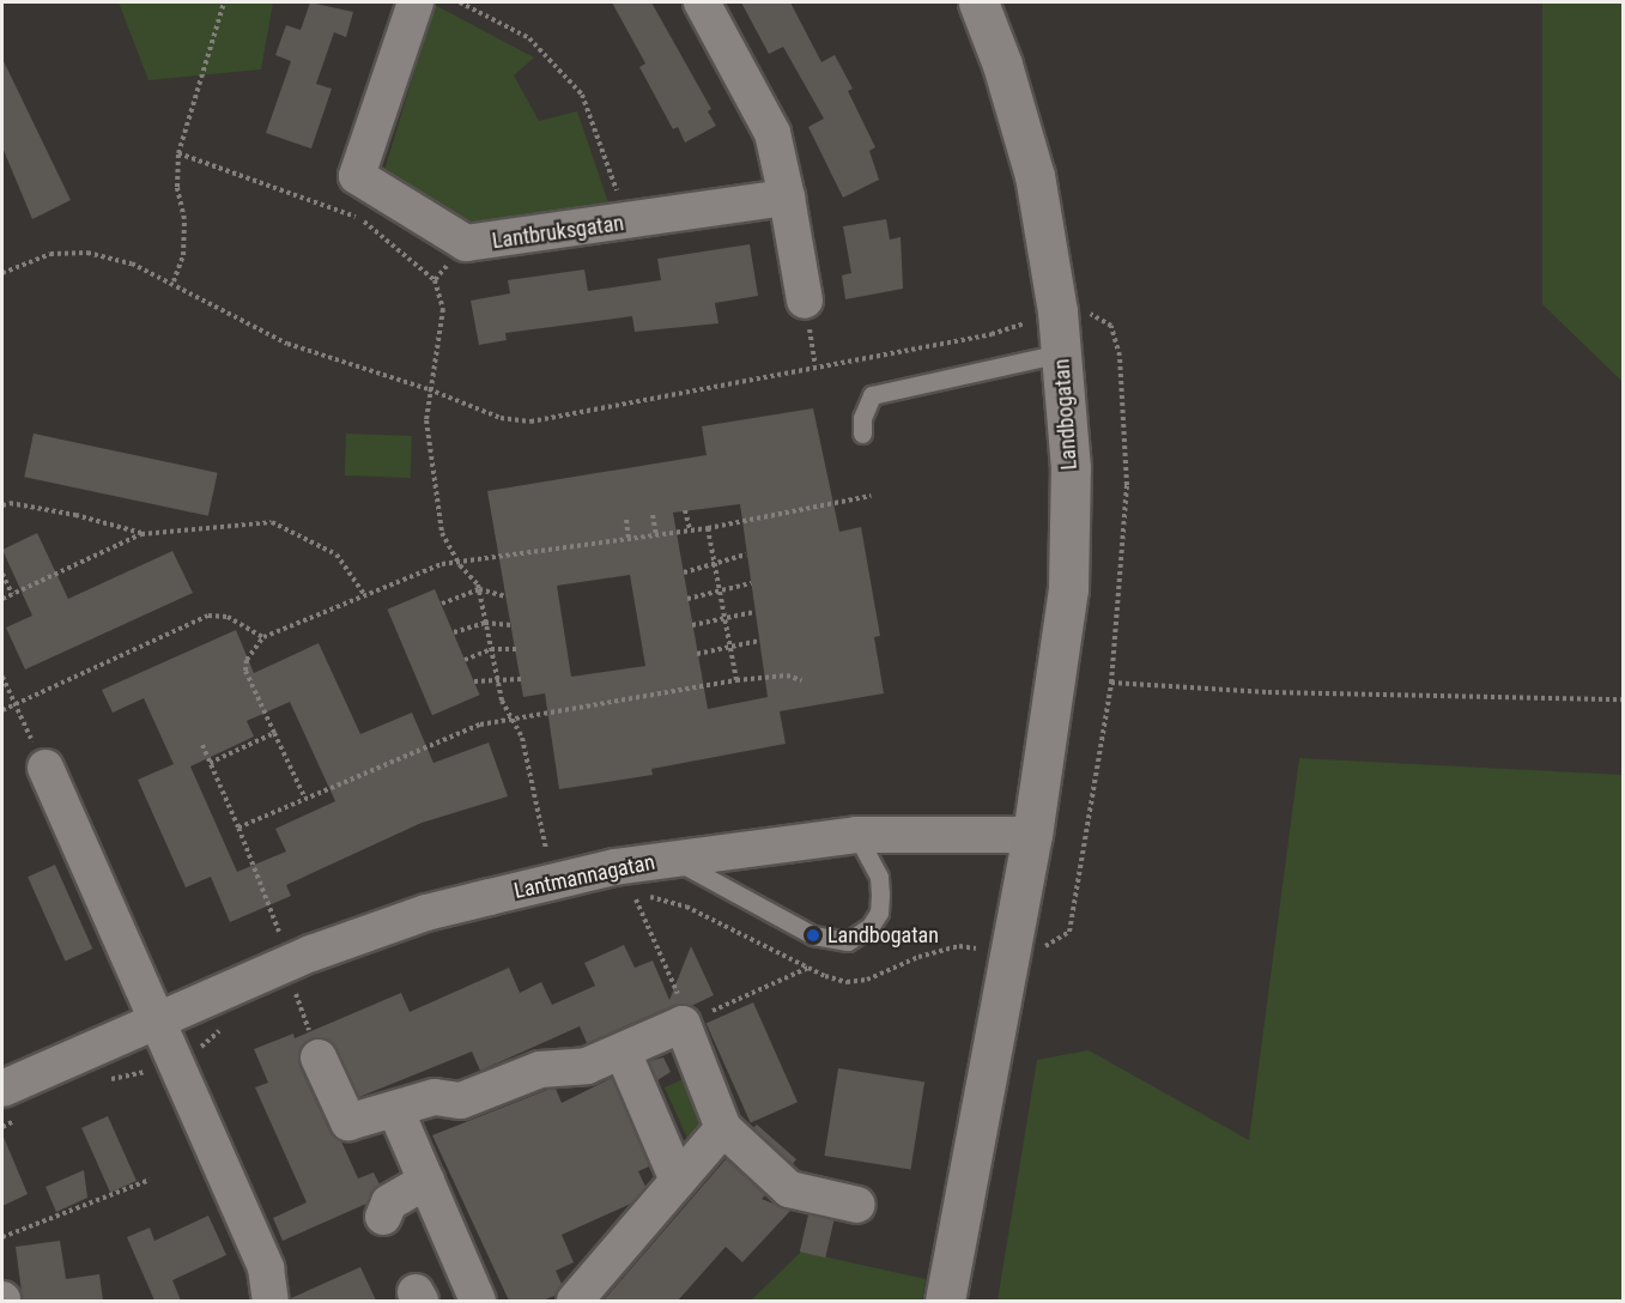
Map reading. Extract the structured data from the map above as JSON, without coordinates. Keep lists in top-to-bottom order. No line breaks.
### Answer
{"streets":{"street":["Lantbruksgatan","Landbogatan","Lantmannagatan"]},"crossings":[["Landbogatan","Lantmannagatan"]],"places":["Landbogatan"]}
